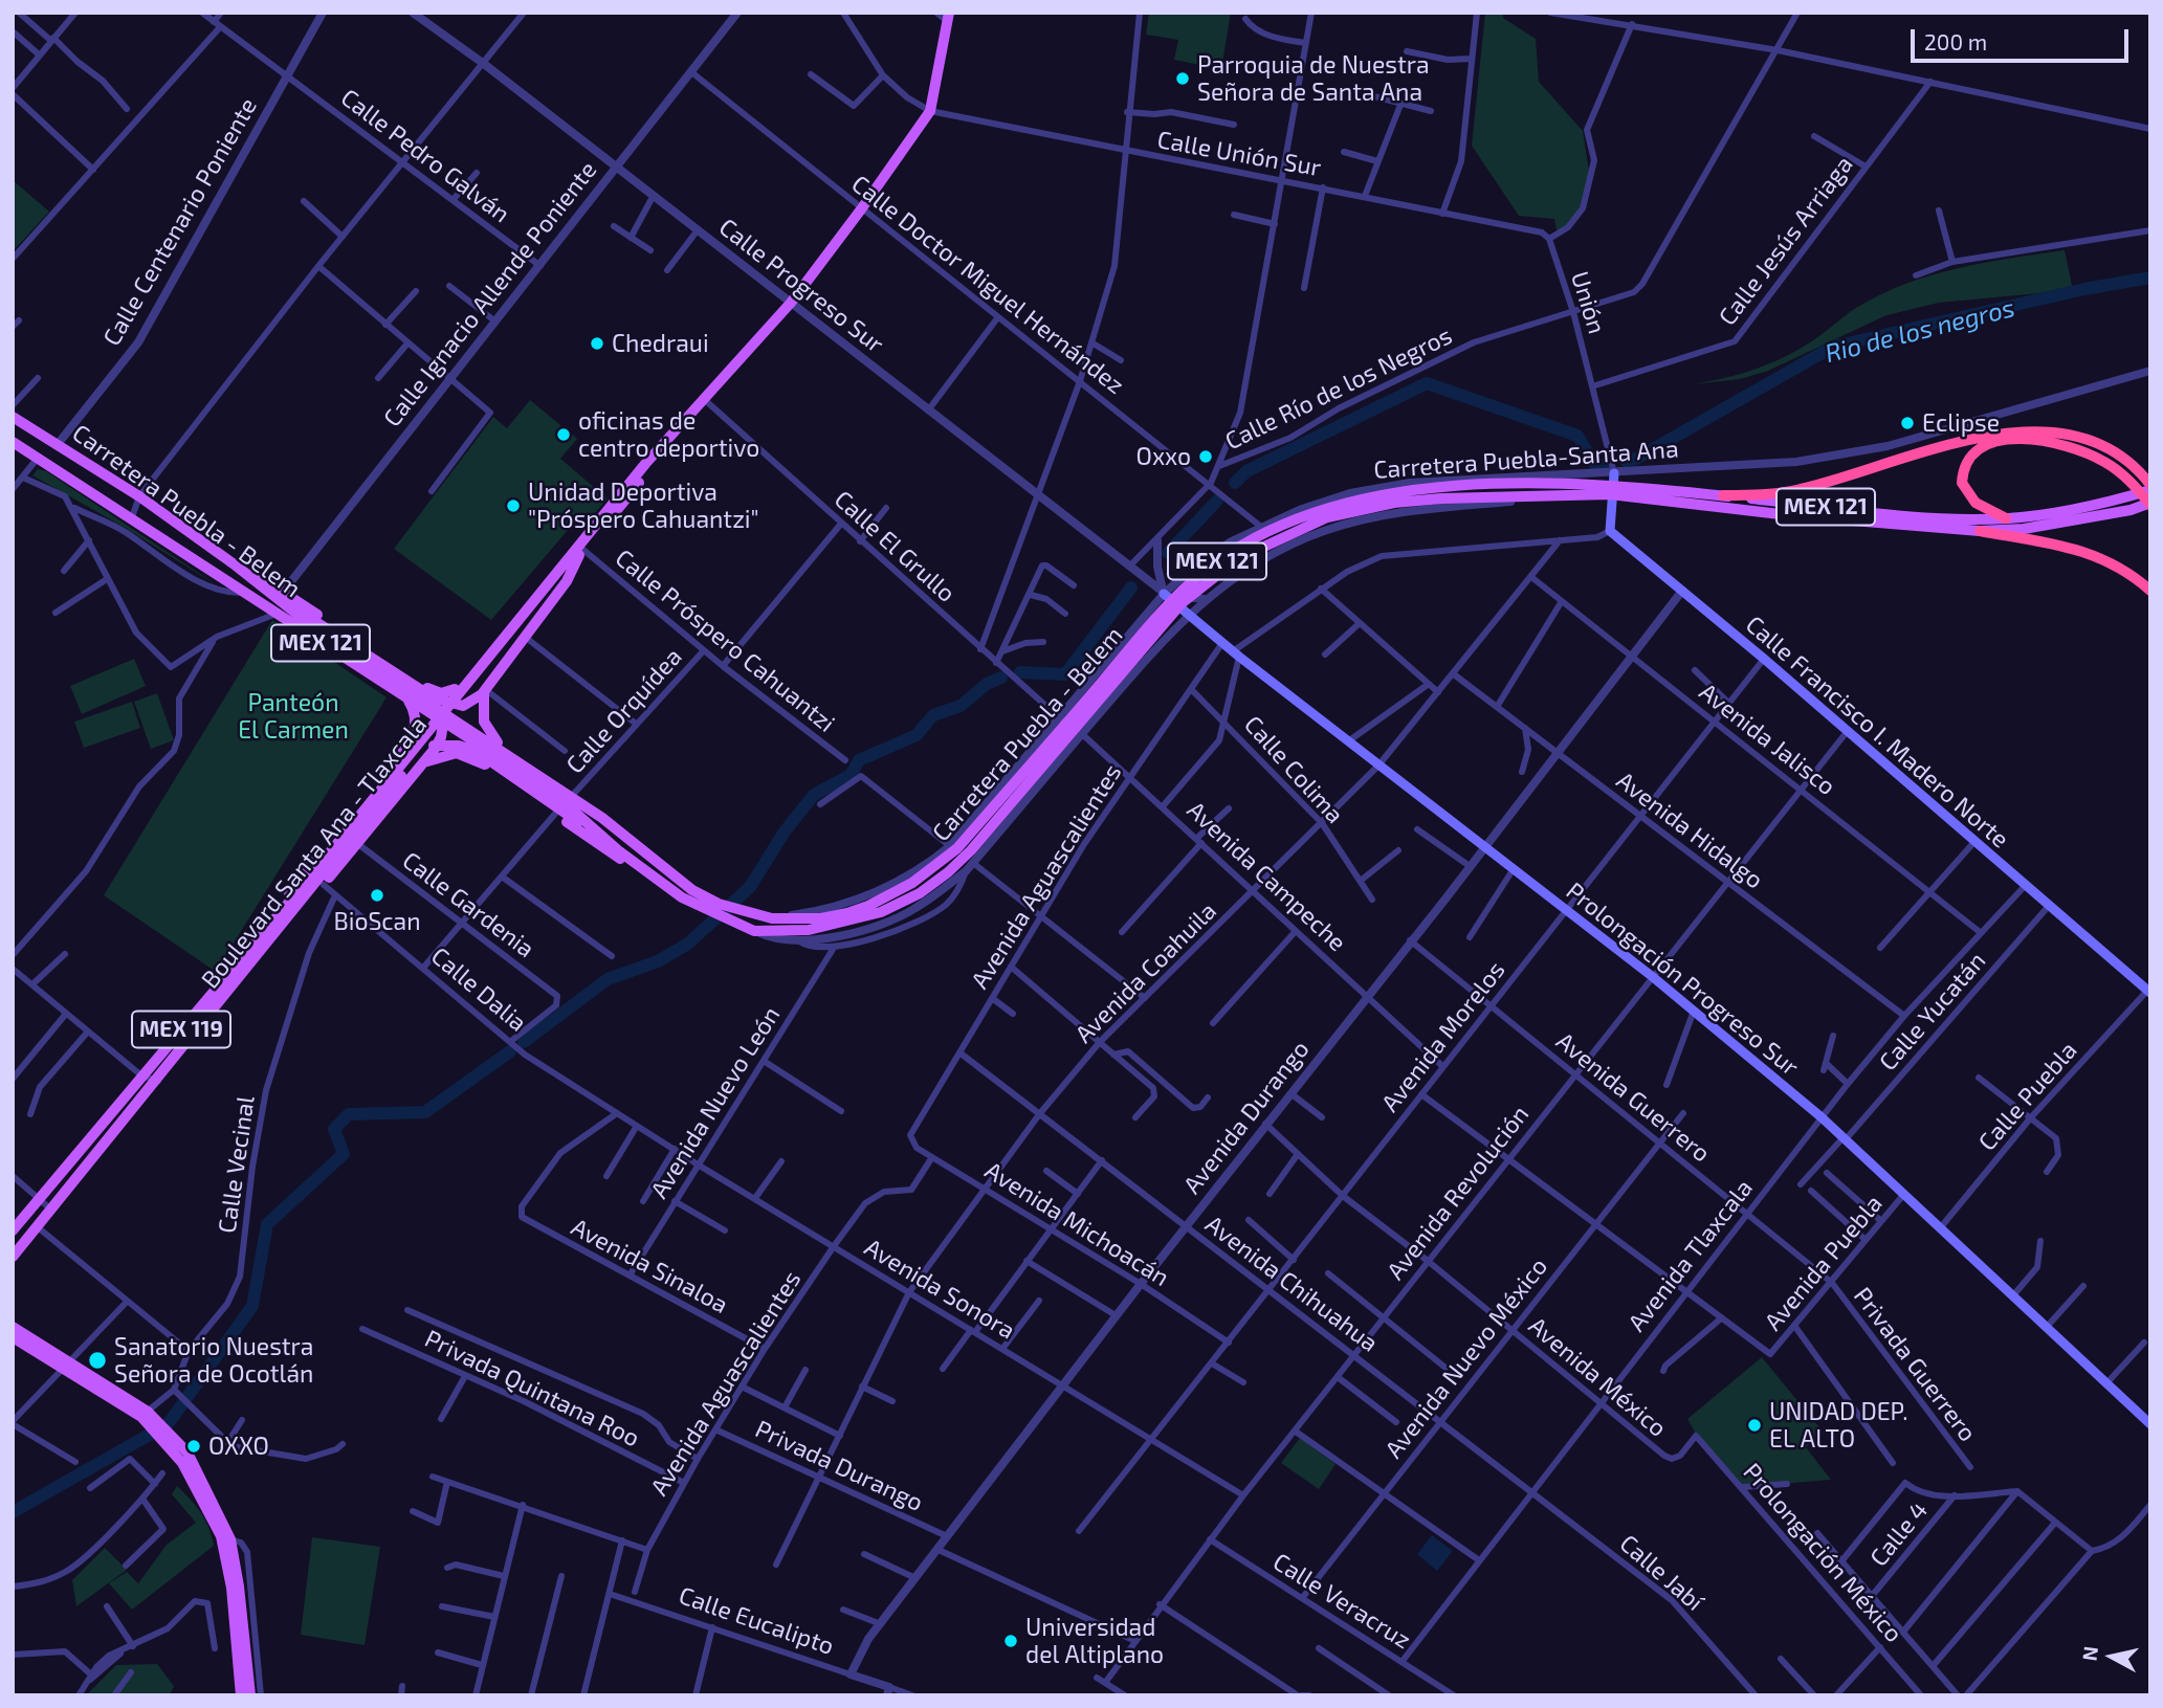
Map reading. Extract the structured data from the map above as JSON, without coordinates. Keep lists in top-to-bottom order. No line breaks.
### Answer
{"streets":{"main road":["MEX 121","Carretera Puebla - Belem","Calle Francisco I. Madero Norte","Boulevard Santa Ana - Tlaxcala","Prolongación Progreso Sur","MEX 119"],"street":["Calle Unión Sur","Calle Pedro Galván","Calle Centenario Poniente","Calle Jesús Arriaga","Calle Doctor Miguel Hernández","Calle Progreso Sur","Calle Ignacio Allende Poniente","Unión","Calle Río de los Negros","Carretera Puebla-Santa Ana","Calle El Grullo","Calle Próspero Cahuantzi","Calle Orquídea","Avenida Jalisco","Calle Colima","Avenida Hidalgo","Avenida Aguascalientes","Avenida Campeche","Calle Gardenia","Avenida Coahuila","Calle Dalia","Calle Yucatán","Avenida Morelos","Calle Puebla","Avenida Guerrero","Avenida Nuevo León","Avenida Durango","Calle Vecinal","Avenida Revolución","Avenida Michoacán","Avenida Tlaxcala","Avenida Puebla","Avenida Sinaloa","Avenida Chihuahua","Avenida Sonora","Avenida Nuevo México","Privada Guerrero","Avenida México","Privada Quintana Roo","Privada Durango","Calle 4","Prolongación México","Calle Jabí","Calle Veracruz","Calle Eucalipto"]},"crossings":[["Calle Unión Sur","Unión"],["Calle Pedro Galván","Calle Centenario Poniente"],["Calle Pedro Galván","Calle Ignacio Allende Poniente"],["Calle Centenario Poniente","Carretera Puebla - Belem"],["Calle Jesús Arriaga","Unión"],["Calle Doctor Miguel Hernández","Calle Ignacio Allende Poniente"],["Calle Doctor Miguel Hernández","Carretera Puebla-Santa Ana"],["Calle Progreso Sur","Calle Ignacio Allende Poniente"],["Calle Progreso Sur","Carretera Puebla-Santa Ana"],["Calle Progreso Sur","Prolongación Progreso Sur"],["Calle Ignacio Allende Poniente","Carretera Puebla - Belem"],["Unión","Calle Río de los Negros"],["Unión","Carretera Puebla-Santa Ana"],["Carretera Puebla-Santa Ana","Carretera Puebla - Belem"],["Carretera Puebla-Santa Ana","Calle El Grullo"],["Carretera Puebla-Santa Ana","Avenida Campeche"],["Carretera Puebla-Santa Ana","Prolongación Progreso Sur"],["Carretera Puebla - Belem","Calle Orquídea"],["Carretera Puebla - Belem","Avenida Campeche"],["Carretera Puebla - Belem","Prolongación Progreso Sur"],["Calle El Grullo","Avenida Campeche"],["Calle Próspero Cahuantzi","Calle Orquídea"],["Calle Francisco I. Madero Norte","Calle Yucatán"],["Calle Francisco I. Madero Norte","Avenida Morelos"],["Calle Francisco I. Madero Norte","Calle Puebla"],["Calle Francisco I. Madero Norte","Avenida Durango"],["Calle Francisco I. Madero Norte","Avenida Revolución"],["Calle Francisco I. Madero Norte","Avenida Tlaxcala"],["Avenida Jalisco","Avenida Coahuila"],["Avenida Jalisco","Avenida Morelos"],["Avenida Jalisco","Avenida Durango"],["Avenida Jalisco","Avenida Revolución"],["Avenida Jalisco","Avenida Tlaxcala"],["Calle Colima","Avenida Aguascalientes"],["Calle Colima","Avenida Coahuila"],["Avenida Hidalgo","Avenida Coahuila"],["Avenida Hidalgo","Avenida Morelos"],["Avenida Hidalgo","Avenida Durango"],["Avenida Hidalgo","Avenida Revolución"],["Avenida Hidalgo","Avenida Tlaxcala"],["Avenida Aguascalientes","Avenida Campeche"],["Avenida Aguascalientes","Prolongación Progreso Sur"],["Avenida Aguascalientes","Avenida Michoacán"],["Avenida Aguascalientes","Avenida Sinaloa"],["Avenida Aguascalientes","Avenida Chihuahua"],["Avenida Aguascalientes","Avenida Sonora"],["Avenida Aguascalientes","Privada Quintana Roo"],["Avenida Aguascalientes","Privada Durango"],["Avenida Campeche","Avenida Coahuila"],["Avenida Campeche","Avenida Morelos"],["Avenida Campeche","Avenida Durango"],["Calle Gardenia","Calle Dalia"],["Avenida Coahuila","Prolongación Progreso Sur"],["Avenida Coahuila","Avenida Michoacán"],["Avenida Coahuila","Avenida Chihuahua"],["Avenida Coahuila","Avenida Sonora"],["Avenida Coahuila","Privada Durango"],["Prolongación Progreso Sur","Calle Yucatán"],["Prolongación Progreso Sur","Avenida Morelos"],["Prolongación Progreso Sur","Calle Puebla"],["Prolongación Progreso Sur","Avenida Durango"],["Prolongación Progreso Sur","Avenida Revolución"],["Prolongación Progreso Sur","Avenida Tlaxcala"],["Prolongación Progreso Sur","Avenida Puebla"],["Calle Dalia","Calle Vecinal"],["Calle Dalia","Avenida Sinaloa"],["Calle Dalia","Avenida Sonora"],["Avenida Morelos","Avenida Guerrero"],["Avenida Morelos","Avenida Michoacán"],["Avenida Morelos","Avenida Chihuahua"],["Avenida Morelos","Avenida Sonora"],["Avenida Morelos","Avenida México"],["Avenida Guerrero","Avenida Durango"],["Avenida Guerrero","Avenida Revolución"],["Avenida Guerrero","Avenida Tlaxcala"],["Avenida Guerrero","Avenida Puebla"],["Avenida Guerrero","Avenida Nuevo México"],["Avenida Guerrero","Privada Guerrero"],["Avenida Nuevo León","Avenida Sinaloa"],["Avenida Nuevo León","Avenida Sonora"],["Avenida Durango","Avenida Michoacán"],["Avenida Durango","Avenida Chihuahua"],["Avenida Durango","Avenida Sonora"],["Avenida Durango","Avenida México"],["Avenida Durango","Privada Durango"],["Avenida Durango","Calle Eucalipto"],["Avenida Revolución","Avenida Chihuahua"],["Avenida Revolución","Avenida Sonora"],["Avenida Revolución","Avenida México"],["Avenida Revolución","Calle Veracruz"],["Avenida Tlaxcala","Avenida Chihuahua"],["Avenida Tlaxcala","Avenida México"],["Avenida Tlaxcala","Calle Jabí"],["Avenida Tlaxcala","Calle Veracruz"],["Avenida Puebla","Privada Guerrero"],["Avenida Sinaloa","Avenida Sonora"],["Avenida Chihuahua","Avenida Nuevo México"],["Avenida Chihuahua","Calle Jabí"],["Avenida Nuevo México","Avenida México"],["Avenida Nuevo México","Calle Veracruz"],["Avenida México","Prolongación México"]],"water":["Rio de los negros"],"parks":["Panteón El Carmen"],"places":["Parroquia de Nuestra Señora de Santa Ana","Chedraui","Eclipse","oficinas de centro deportivo","Oxxo","Unidad Deportiva \"Próspero Cahuantzi\"","BioScan","Sanatorio Nuestra Señora de Ocotlán","UNIDAD DEP. EL ALTO","OXXO","Universidad del Altiplano"],"scale_bar":"200 m","north":"left"}
